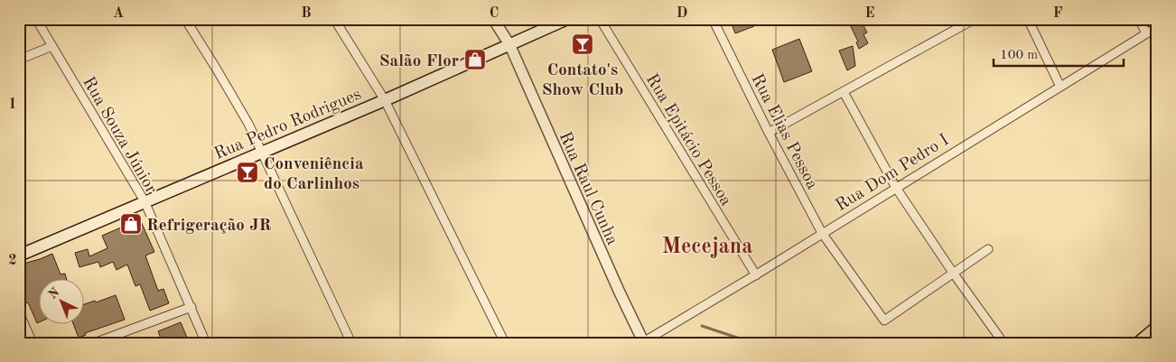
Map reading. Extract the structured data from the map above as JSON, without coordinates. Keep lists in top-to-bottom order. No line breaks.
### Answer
{"streets":{"main road":["Rua Pedro Rodrigues"],"street":["Rua Elias Pessoa","Rua Souza Júnior","Rua Epitácio Pessoa","Rua Dom Pedro I","Rua Raul Cunha"]},"crossings":[["Rua Pedro Rodrigues","Rua Souza Júnior"],["Rua Pedro Rodrigues","Rua Raul Cunha"],["Rua Elias Pessoa","Rua Dom Pedro I"],["Rua Epitácio Pessoa","Rua Dom Pedro I"],["Rua Dom Pedro I","Rua Raul Cunha"]],"districts":["Mecejana"],"places":{"bar":["Contato's Show Club","Conveniência do Carlinhos"],"shop":["Salão Flor","Refrigeração JR"]},"scale_bar":"100 m","north":"top left","grid":{"columns":["A","B","C","D","E","F"],"rows":["1","2"]}}
